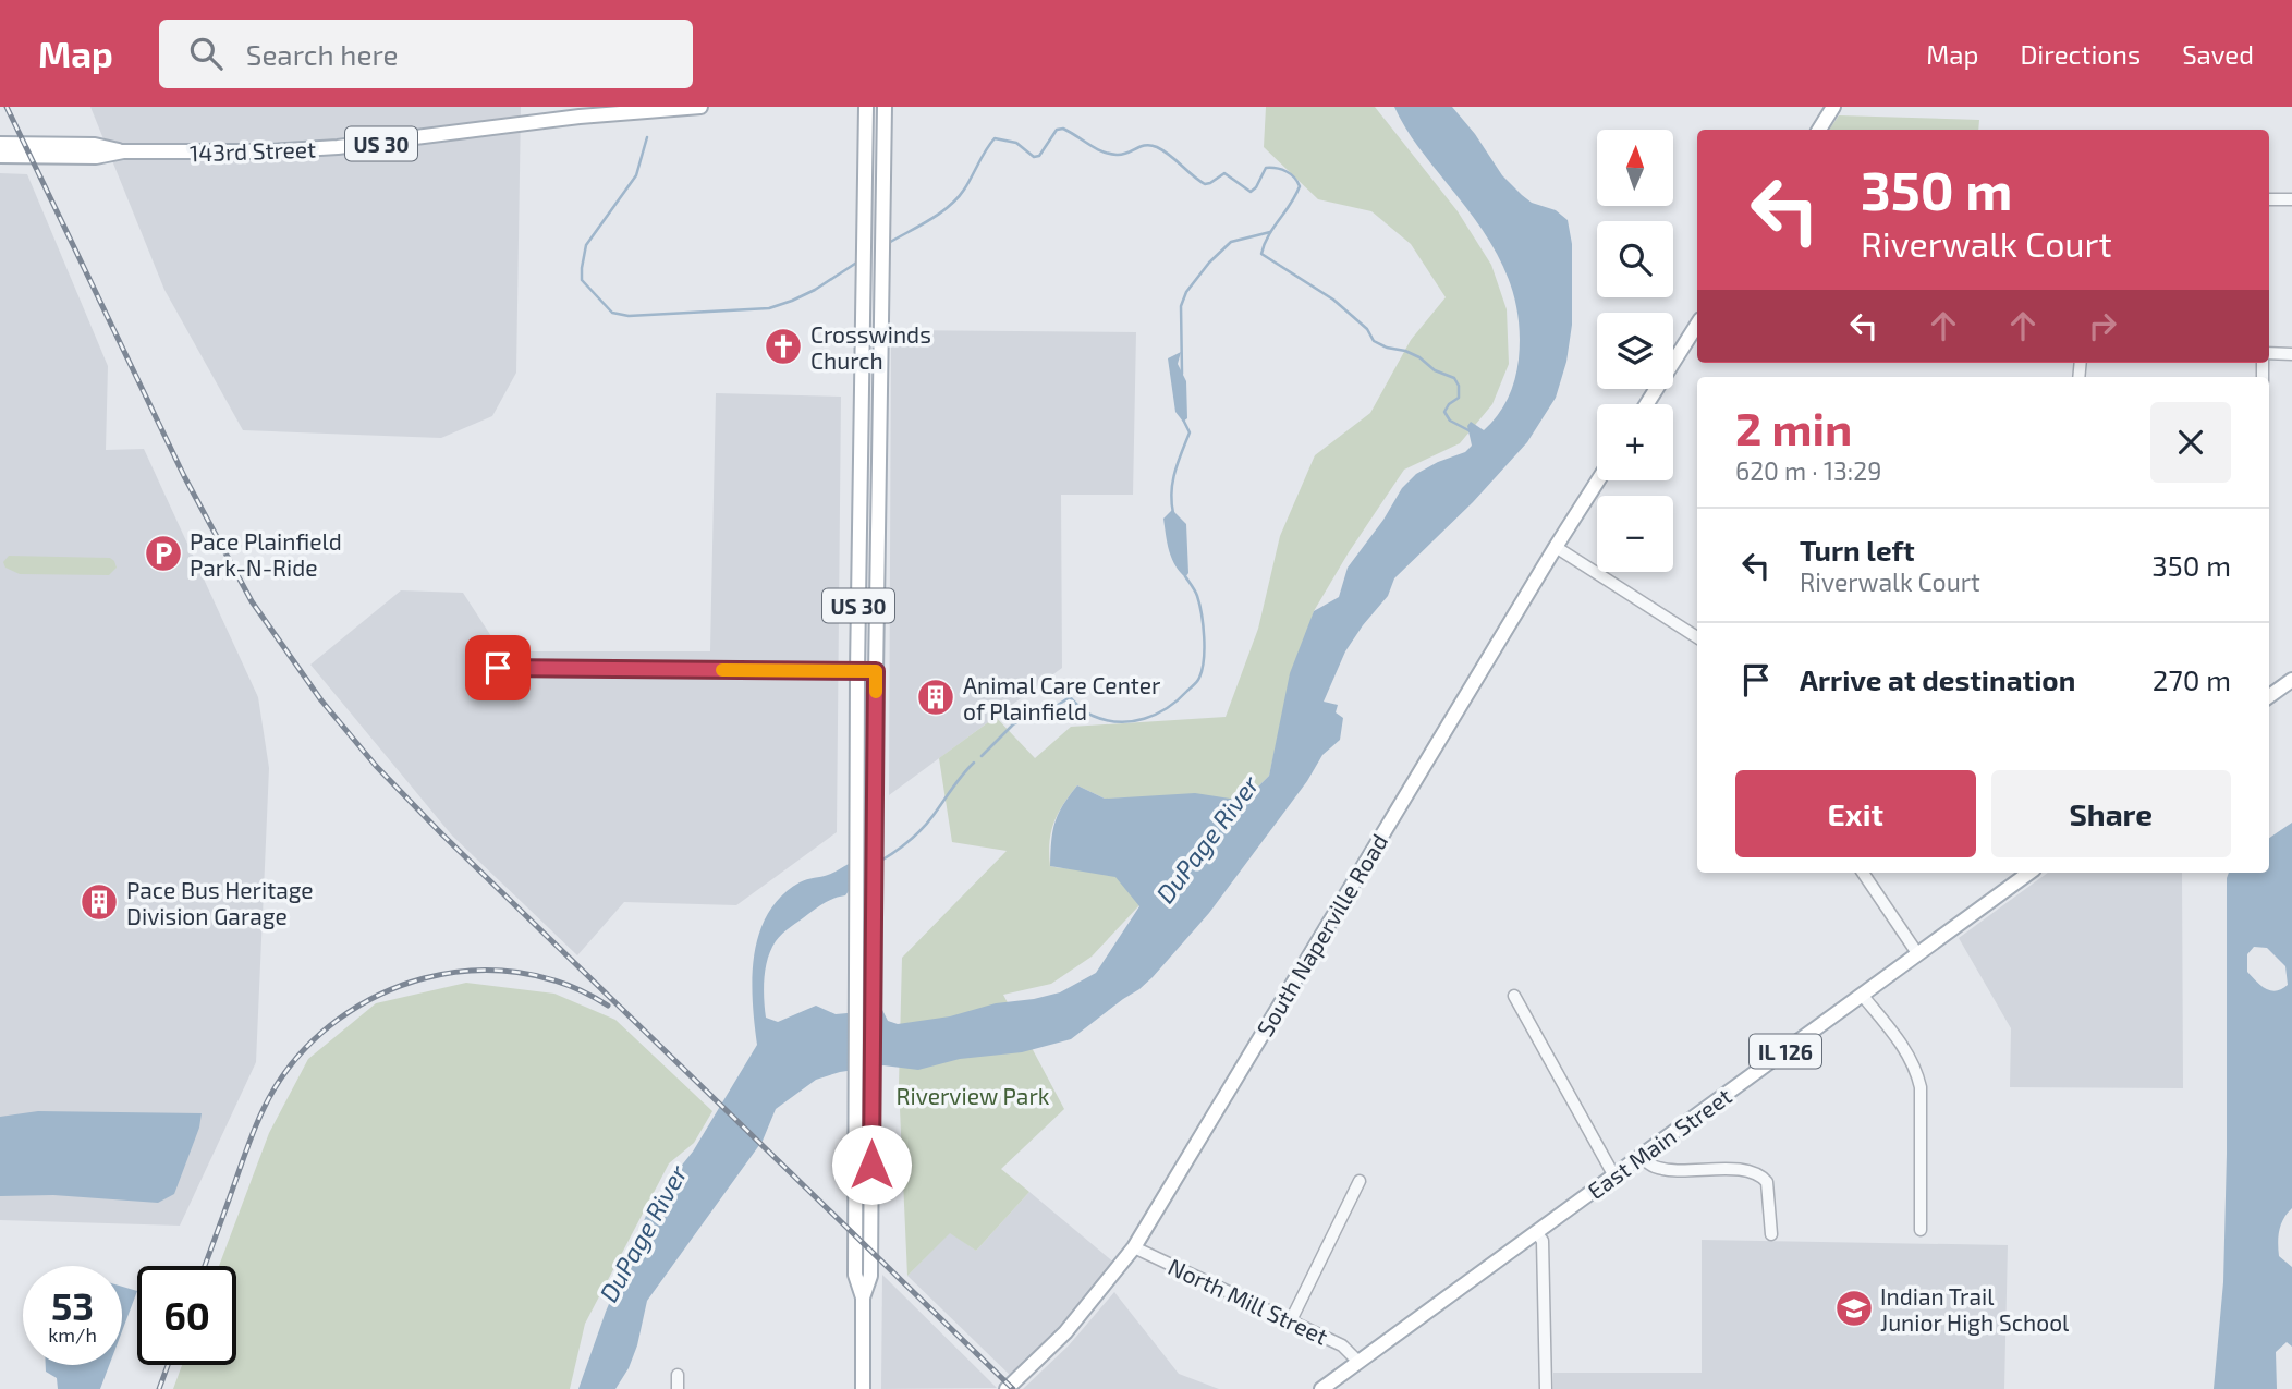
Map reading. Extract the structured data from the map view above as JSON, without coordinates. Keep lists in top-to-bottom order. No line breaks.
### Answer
{"streets":{"main road":["US 30","143rd Street","South Naperville Road","IL 126","East Main Street"],"street":["North Mill Street"]},"crossings":[["South Naperville Road","North Mill Street"],["East Main Street","North Mill Street"]],"water":["DuPage River"],"parks":["Riverview Park"],"places":{"church":["Crosswinds Church"],"parking":["Pace Plainfield Park-N-Ride"],"building":["Animal Care Center of Plainfield","Pace Bus Heritage Division Garage"],"school or university":["Indian Trail Junior High School"]},"north":"top","page":{"header":"Map","search":"Search here","nav":["Map","Directions","Saved"],"map_buttons":["+","−"],"turn":["350 m","Riverwalk Court"],"heading":["2 min","620 m · 13:29"],"list":[{"name":"Turn left","note":"Riverwalk Court","value":"350 m"},{"name":"Arrive at destination","value":"270 m"}],"buttons":["Exit","Share"],"speed":"53 km/h","limit":"60"}}
